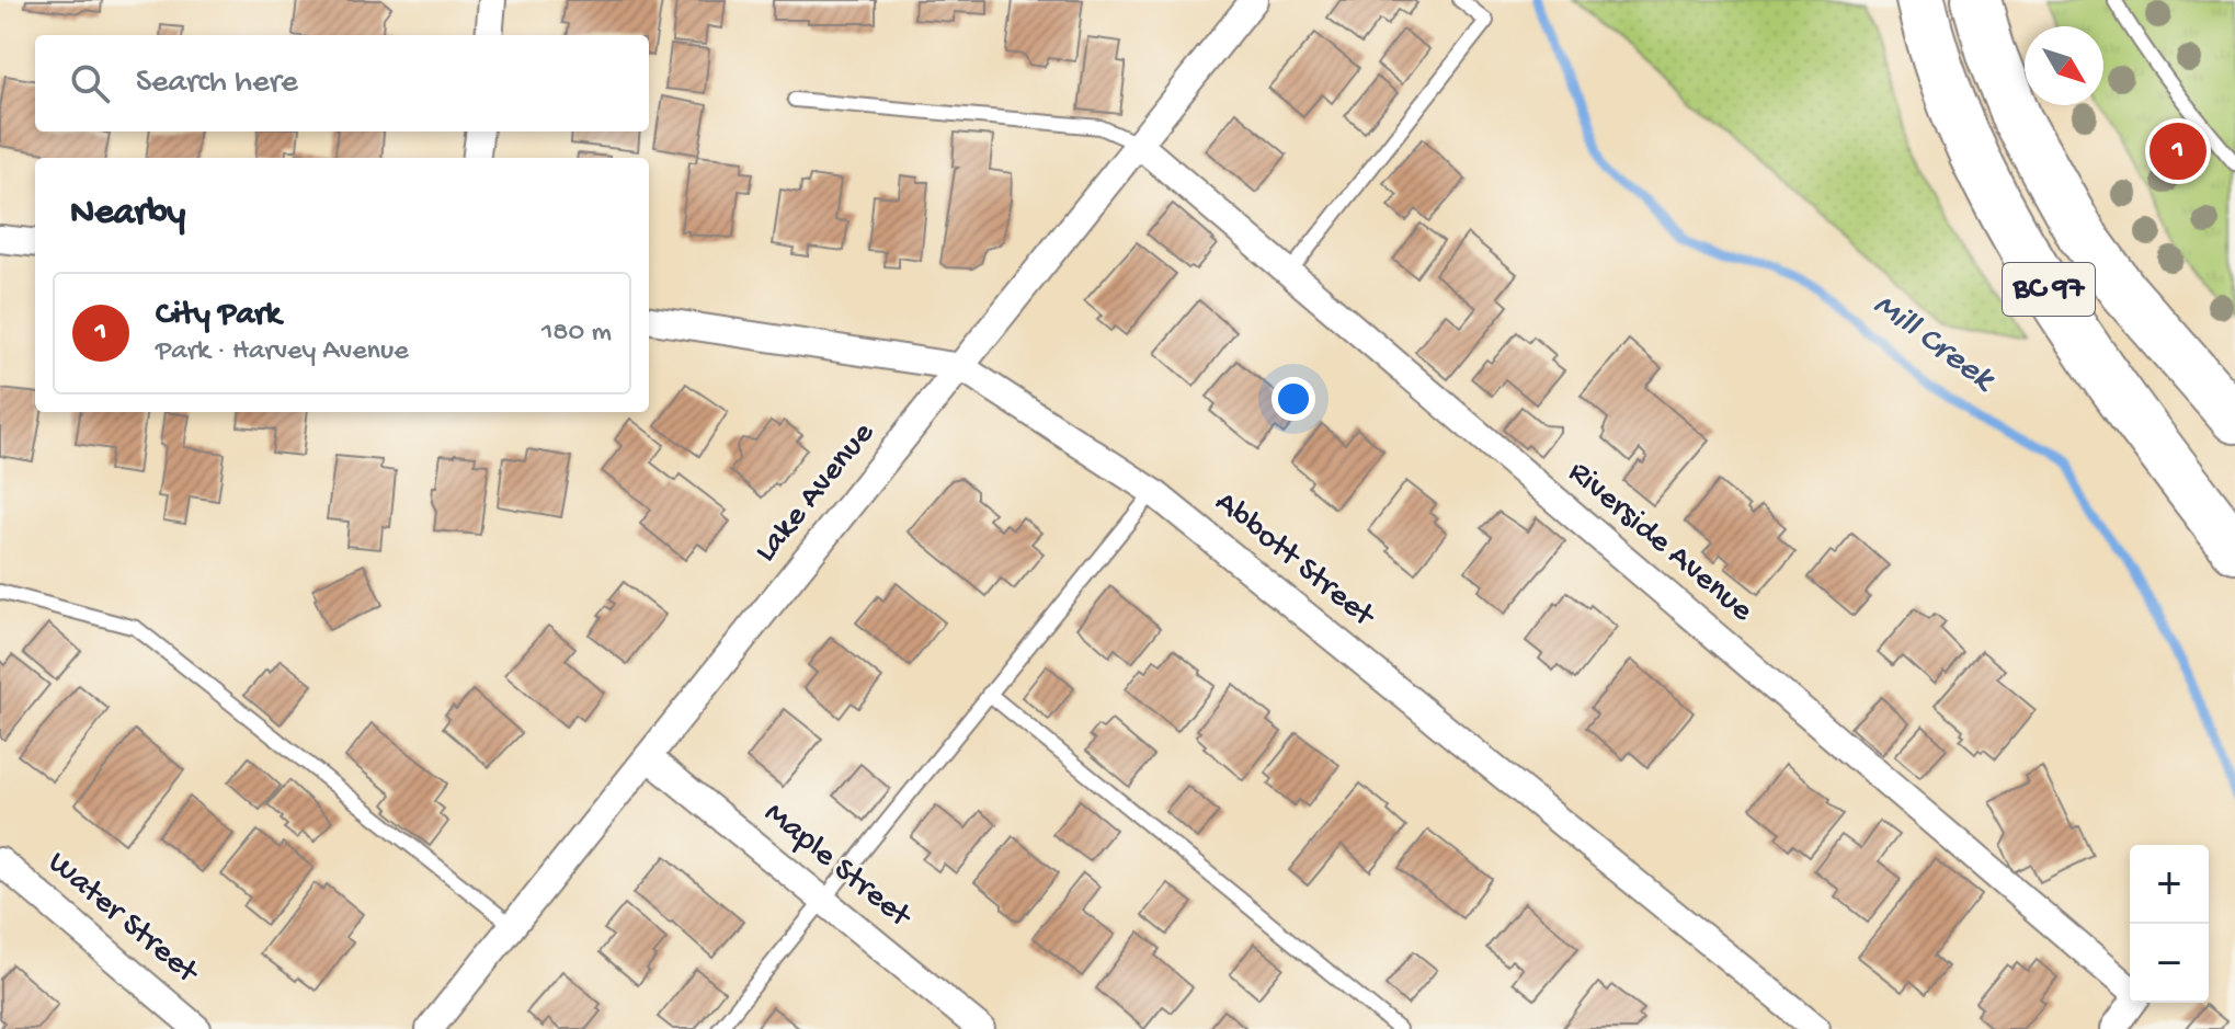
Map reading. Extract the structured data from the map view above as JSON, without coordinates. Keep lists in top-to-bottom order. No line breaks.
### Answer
{"streets":{"highway":["BC 97"],"street":["Lake Avenue","Riverside Avenue","Abbott Street","Maple Street","Water Street"]},"crossings":[["Lake Avenue","Riverside Avenue"],["Lake Avenue","Abbott Street"],["Lake Avenue","Maple Street"]],"water":["Mill Creek"],"north":"bottom right","page":{"search":"Search here","pins":"1","heading":"Nearby","list":[{"mark":"1","name":"City Park","note":"Park · Harvey Avenue","value":"180 m"}],"map_buttons":["+","−"]}}
